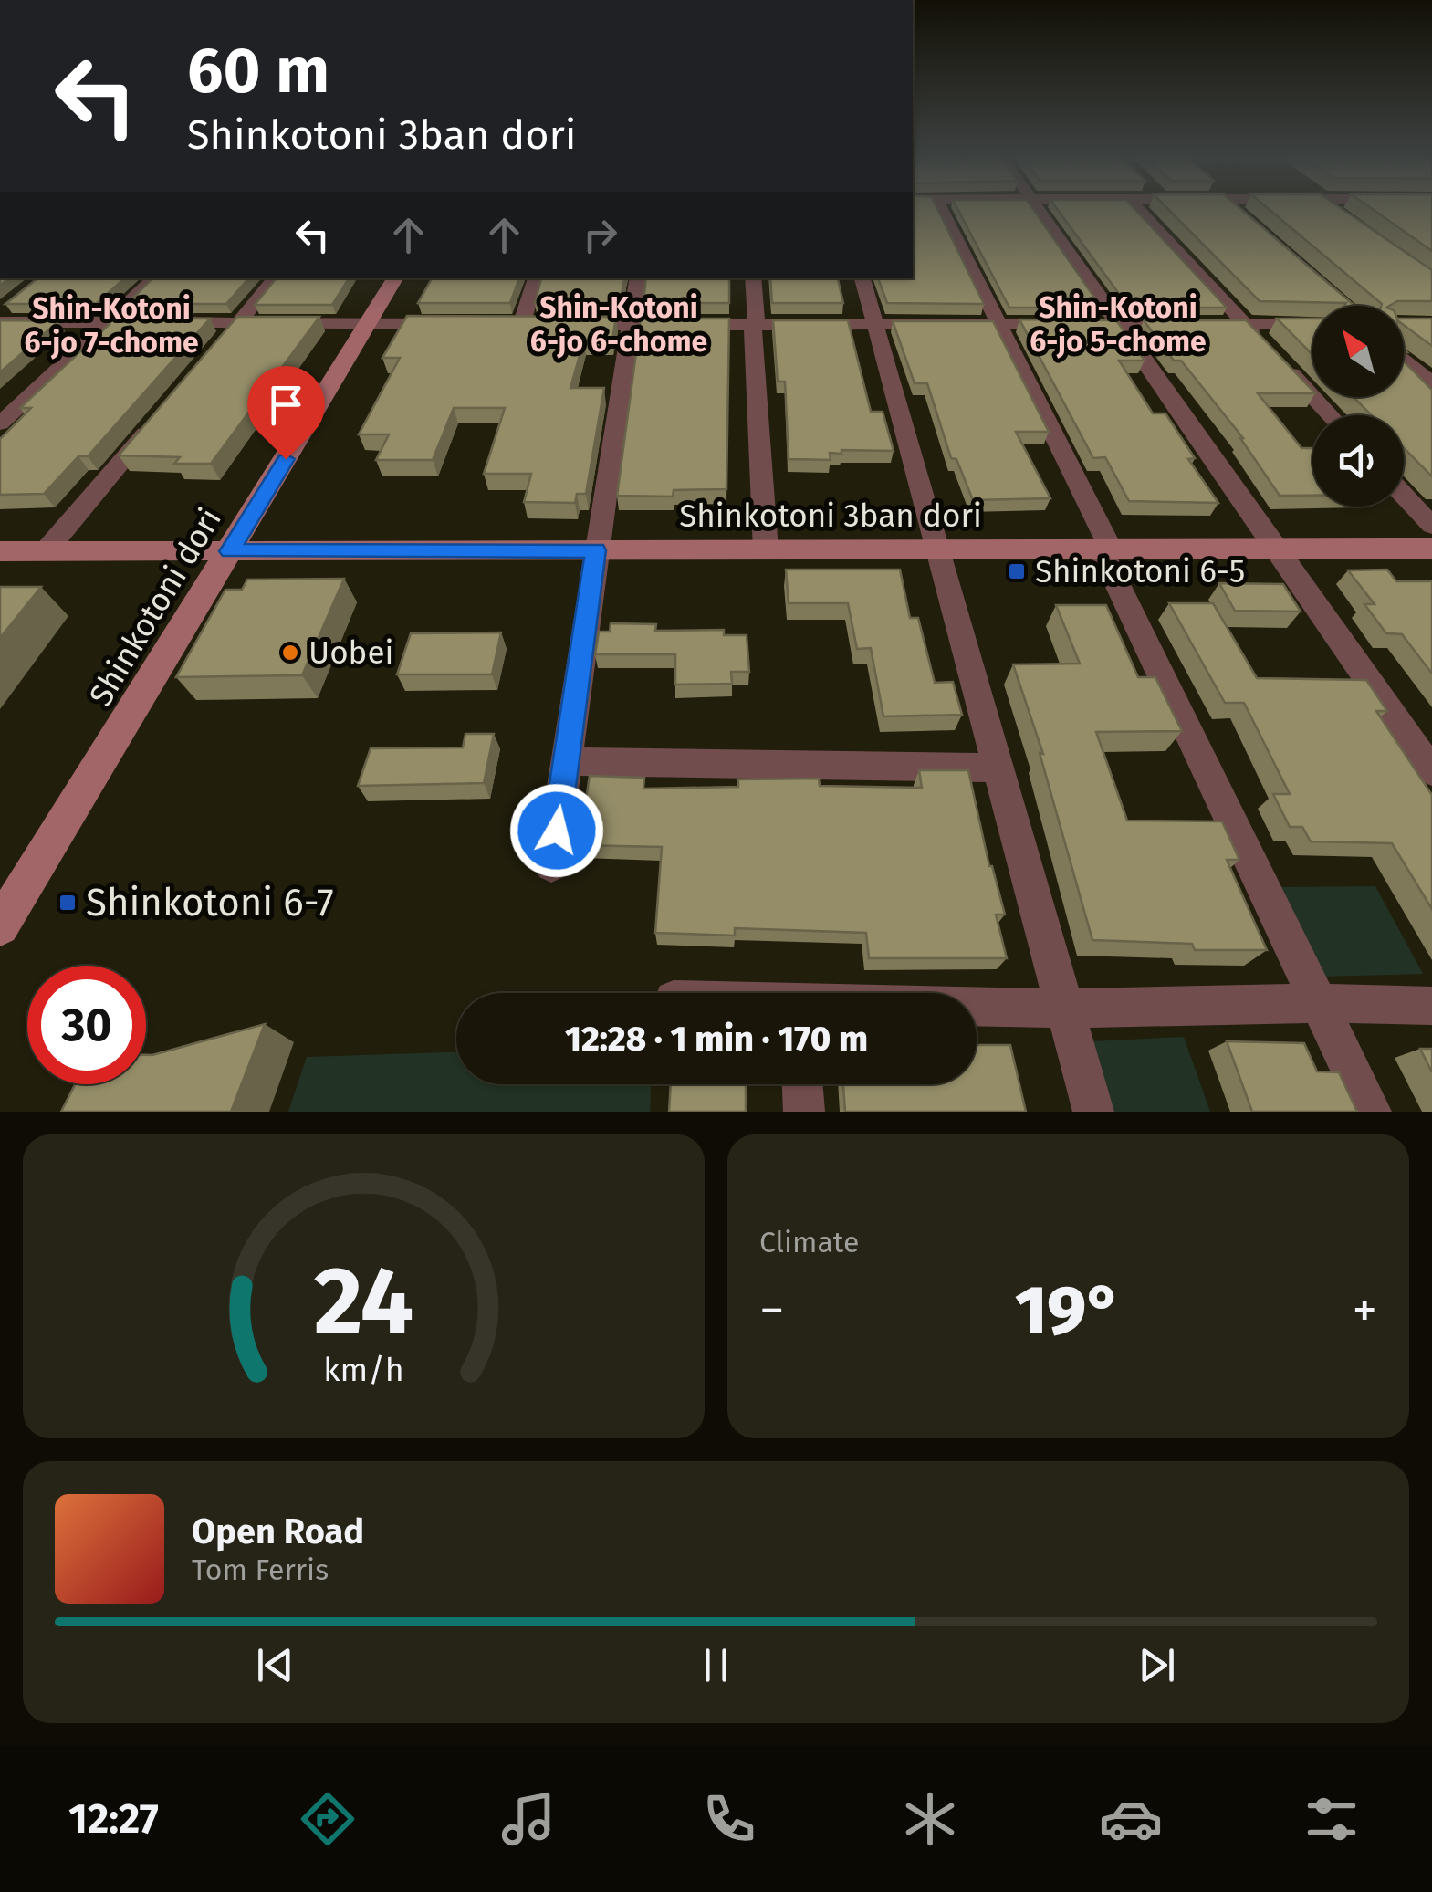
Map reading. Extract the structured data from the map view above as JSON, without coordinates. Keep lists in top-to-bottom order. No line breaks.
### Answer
{"streets":{"street":["Shinkotoni 3ban dori","Shinkotoni dori"]},"crossings":[["Shinkotoni 3ban dori","Shinkotoni dori"]],"districts":["Shin-Kotoni 6-jo 6-chome","Shin-Kotoni 6-jo 5-chome","Shin-Kotoni 6-jo 7-chome"],"places":{"transit":["Shinkotoni 6-5","Shinkotoni 6-7"],"other":["Uobei"]},"north":"top left","page":{"turn":["60 m","Shinkotoni 3ban dori"],"limit":"30","trip":"12:28 · 1 min · 170 m","tile":"Climate","heat":["−","19°","+"],"song":["Open Road","Tom Ferris"],"tabs":"12:27","gauge":["24","km/h"]}}
